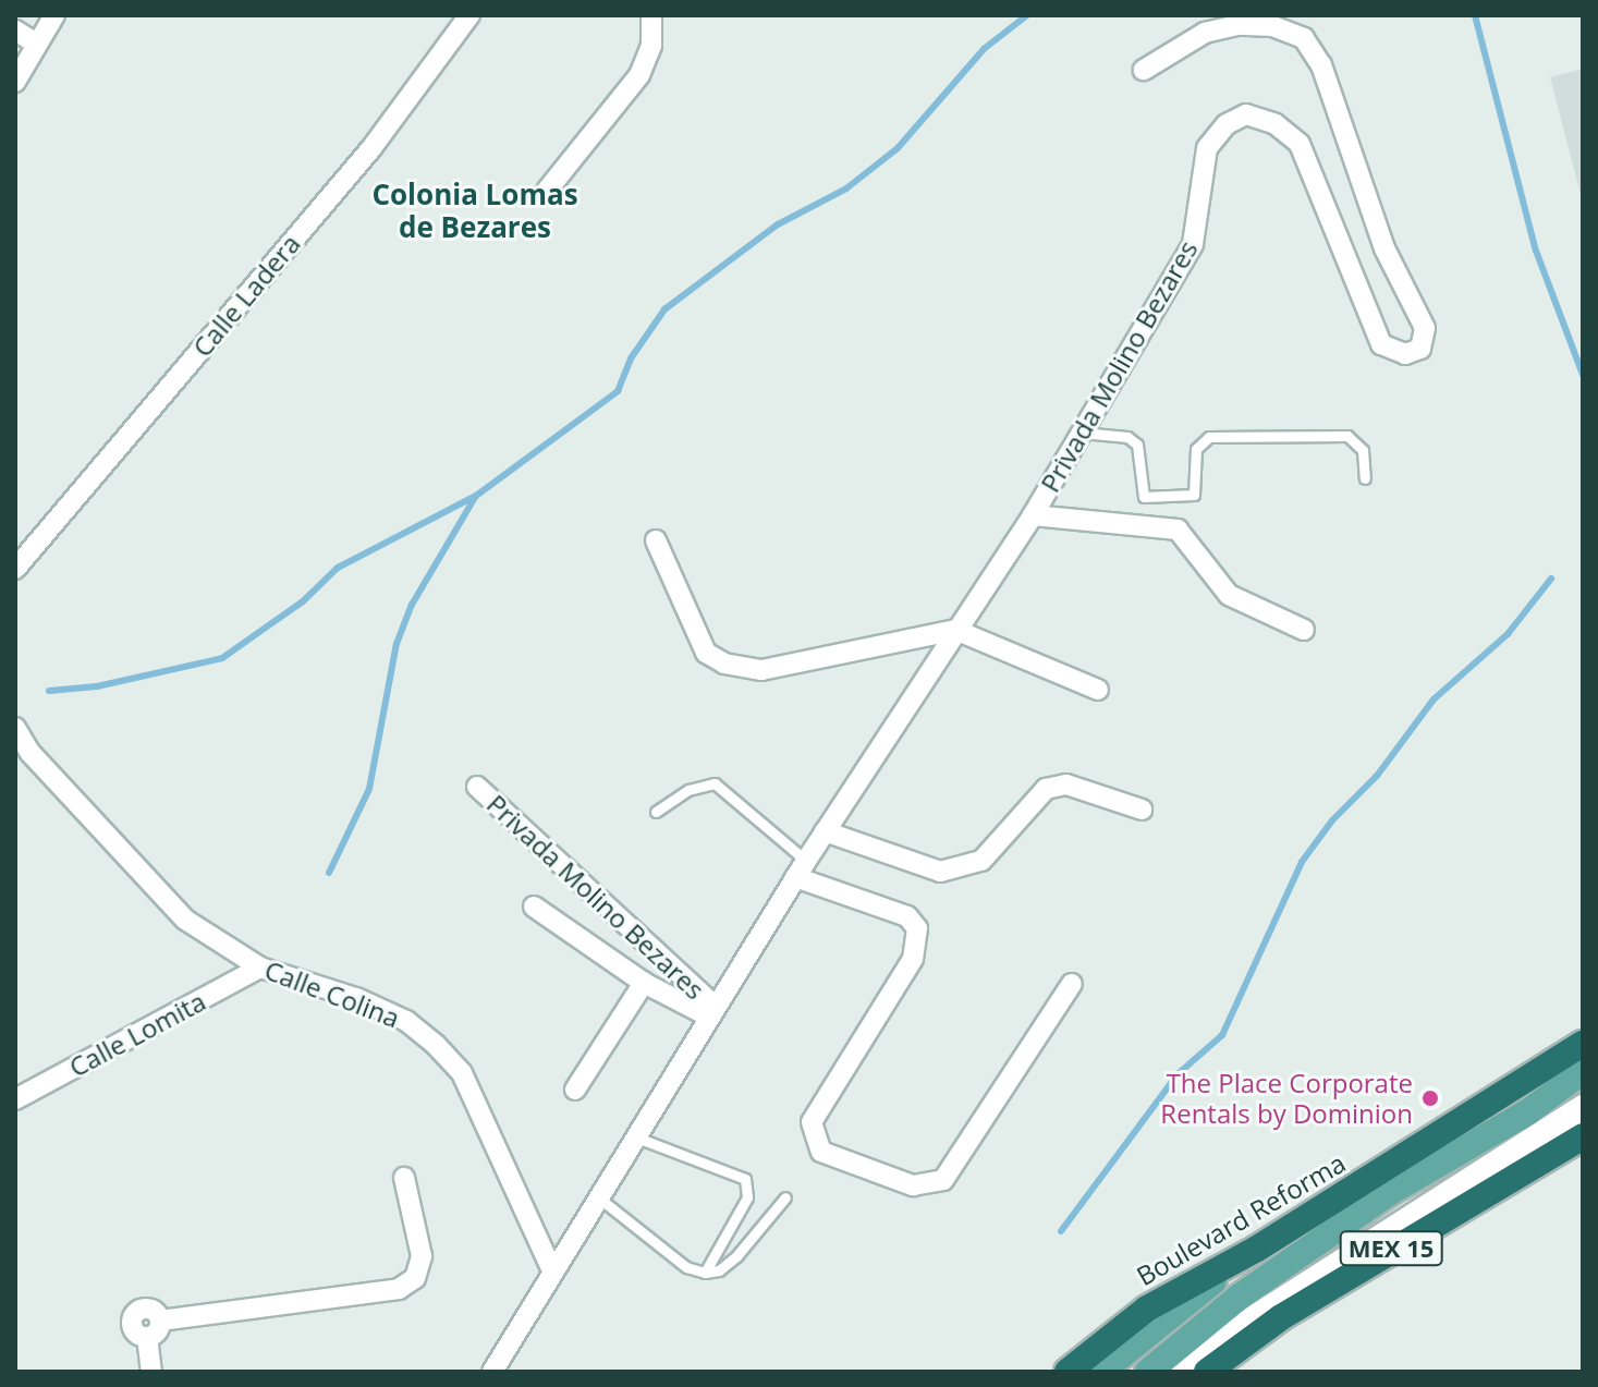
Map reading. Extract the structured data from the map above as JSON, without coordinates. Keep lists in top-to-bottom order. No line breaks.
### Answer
{"streets":{"highway":["Boulevard Reforma","MEX 15"],"street":["Calle Ladera","Privada Molino Bezares","Calle Colina","Calle Lomita"]},"crossings":[["Privada Molino Bezares","Calle Colina"],["Calle Colina","Calle Lomita"],["Boulevard Reforma","MEX 15"]],"districts":["Colonia Lomas de Bezares"],"places":["The Place Corporate Rentals by Dominion"]}
